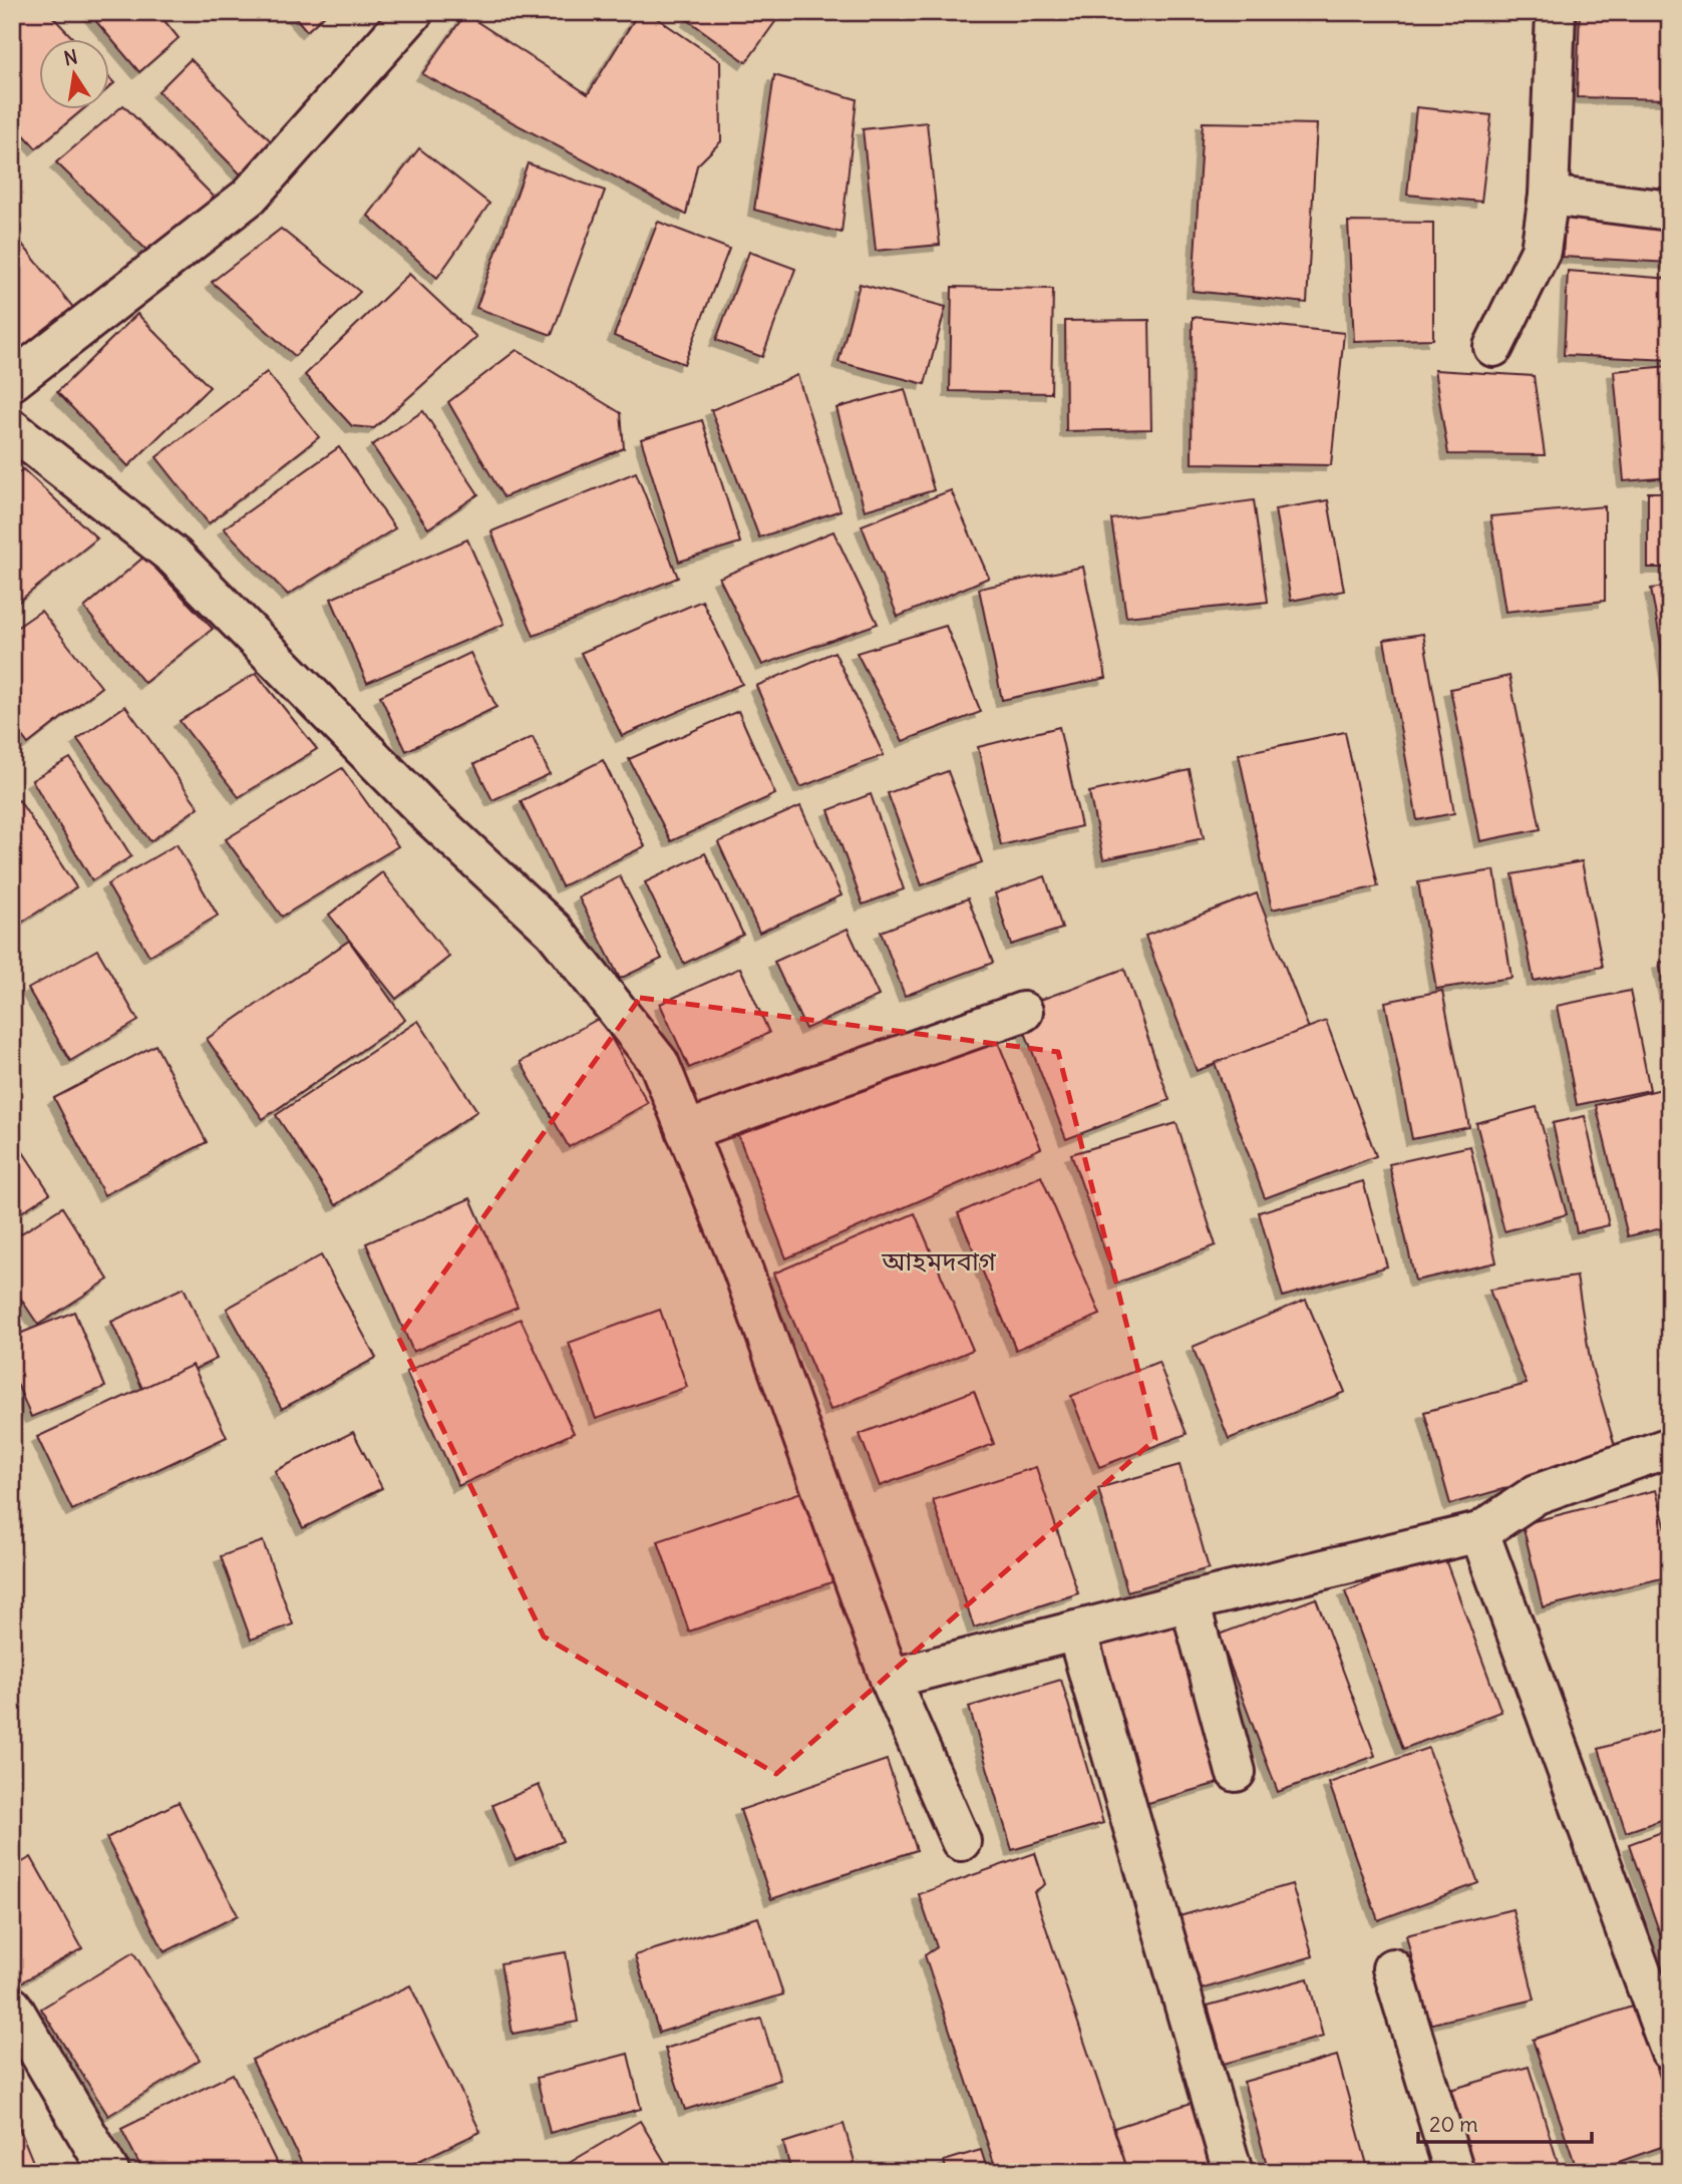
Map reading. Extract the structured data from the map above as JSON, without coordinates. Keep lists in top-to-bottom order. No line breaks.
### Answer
{"districts":["আহমদবাগ"],"scale_bar":"20 m","north":"top"}
